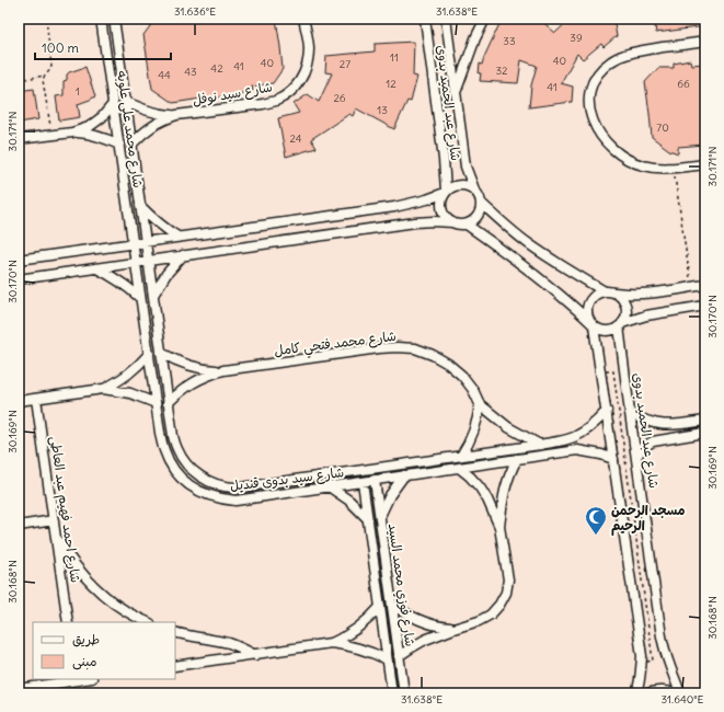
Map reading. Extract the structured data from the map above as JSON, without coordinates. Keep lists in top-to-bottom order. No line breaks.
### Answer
{"streets":{"street":["شارع سيد نوفل","شارع عبد الحميد بدوى","شارع محمد على علوبه","شارع محمد فتحي كامل","شارع سيد بدوى قنديل","شارع احمد فهيم عبد العاطى","شارع فوزي محمد السيد"]},"crossings":[["شارع سيد نوفل","شارع محمد على علوبه"],["شارع محمد على علوبه","شارع سيد بدوى قنديل"],["شارع محمد فتحي كامل","شارع سيد بدوى قنديل"],["شارع سيد بدوى قنديل","شارع فوزي محمد السيد"]],"places":{"mosque":["مسجد الرحمن الرحيم"]},"house_numbers":["39","33","11","40","40","27","41","42","32","43","44","12","66","41","1","26","13","70","24"],"legend":["طريق","مبنى"],"scale_bar":"100 m","coordinates":["31.636°E","31.638°E","30.171°N","30.170°N","30.169°N","30.168°N","31.640°E"]}
